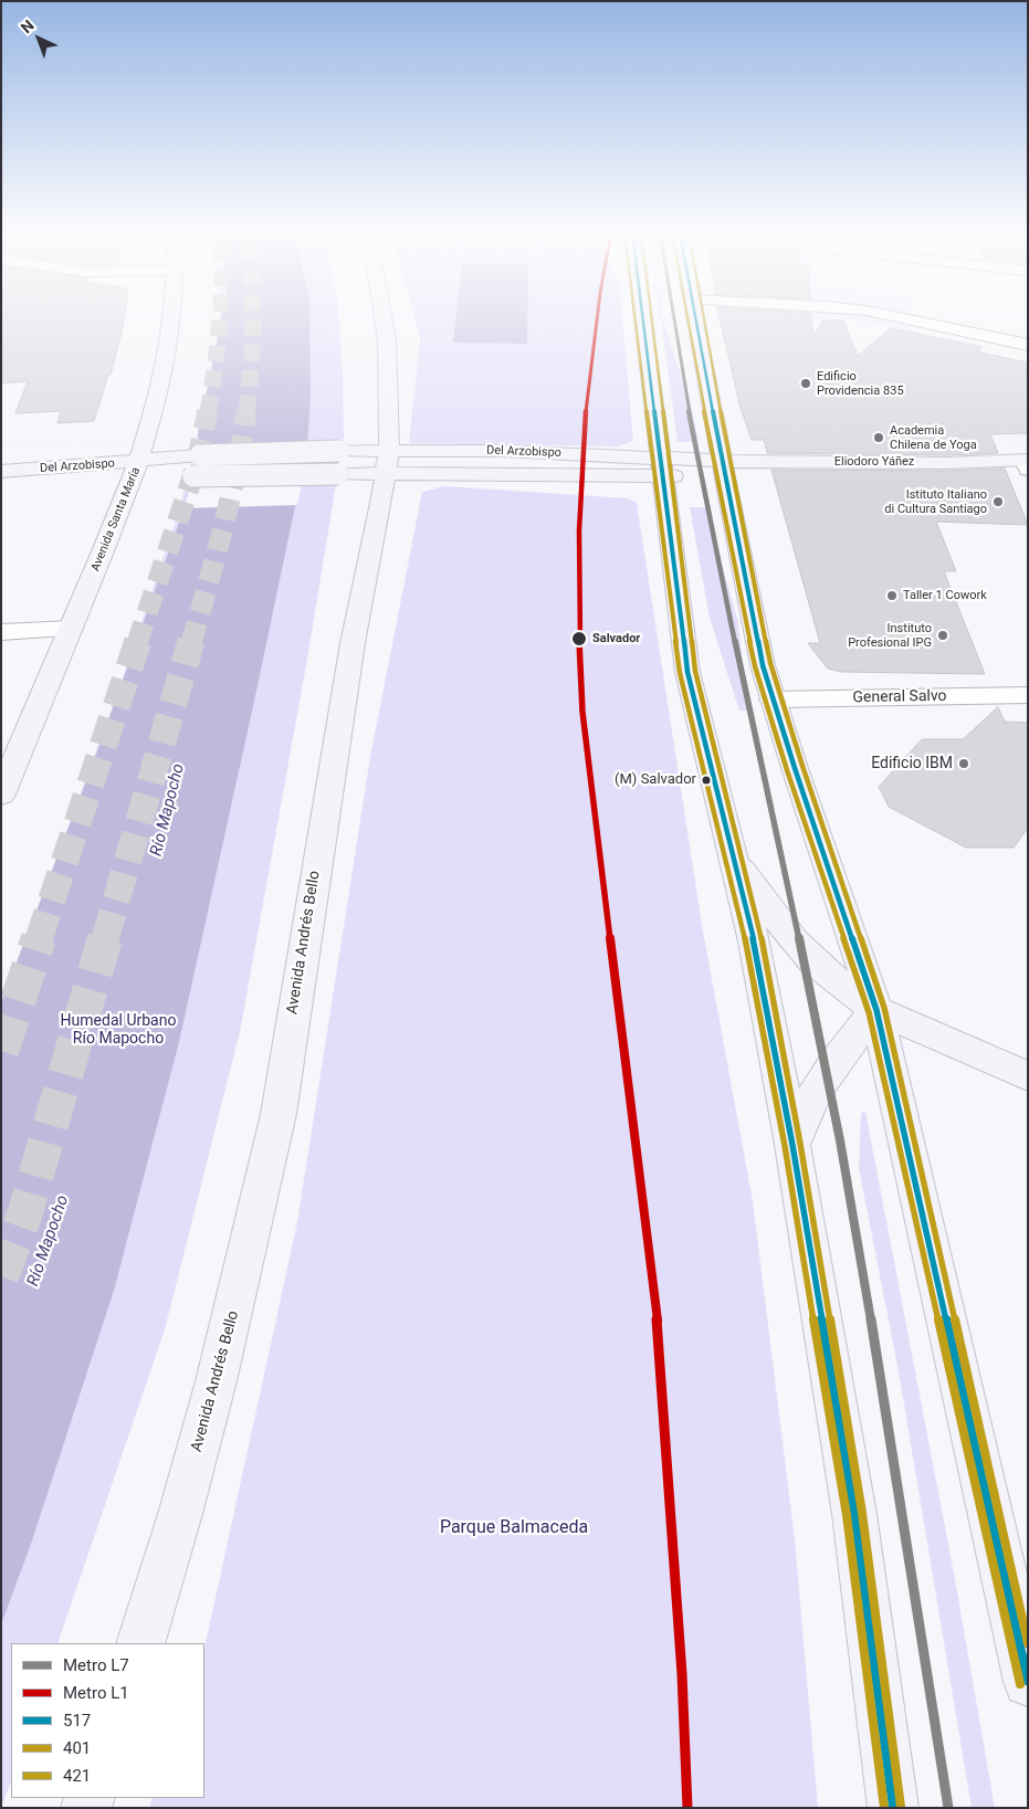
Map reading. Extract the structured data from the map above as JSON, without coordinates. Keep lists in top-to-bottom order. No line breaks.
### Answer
{"streets":{"main road":["Del Arzobispo","Eliodoro Yáñez","Avenida Santa María","Avenida Andrés Bello"],"street":["General Salvo"]},"crossings":[["Del Arzobispo","Eliodoro Yáñez"],["Del Arzobispo","Avenida Santa María"],["Del Arzobispo","Avenida Andrés Bello"]],"water":["Río Mapocho"],"parks":["Humedal Urbano Río Mapocho","Parque Balmaceda"],"places":["Edificio Providencia 835","Academia Chilena de Yoga","Istituto Italiano di Cultura Santiago","Taller 1 Cowork","Instituto Profesional IPG","Salvador","Edificio IBM","(M) Salvador"],"lines":["metro line L7","metro line L1","transit line 517","transit line 401","transit line 421"],"legend":["Metro L7","Metro L1","517","401","421"],"north":"top left"}
